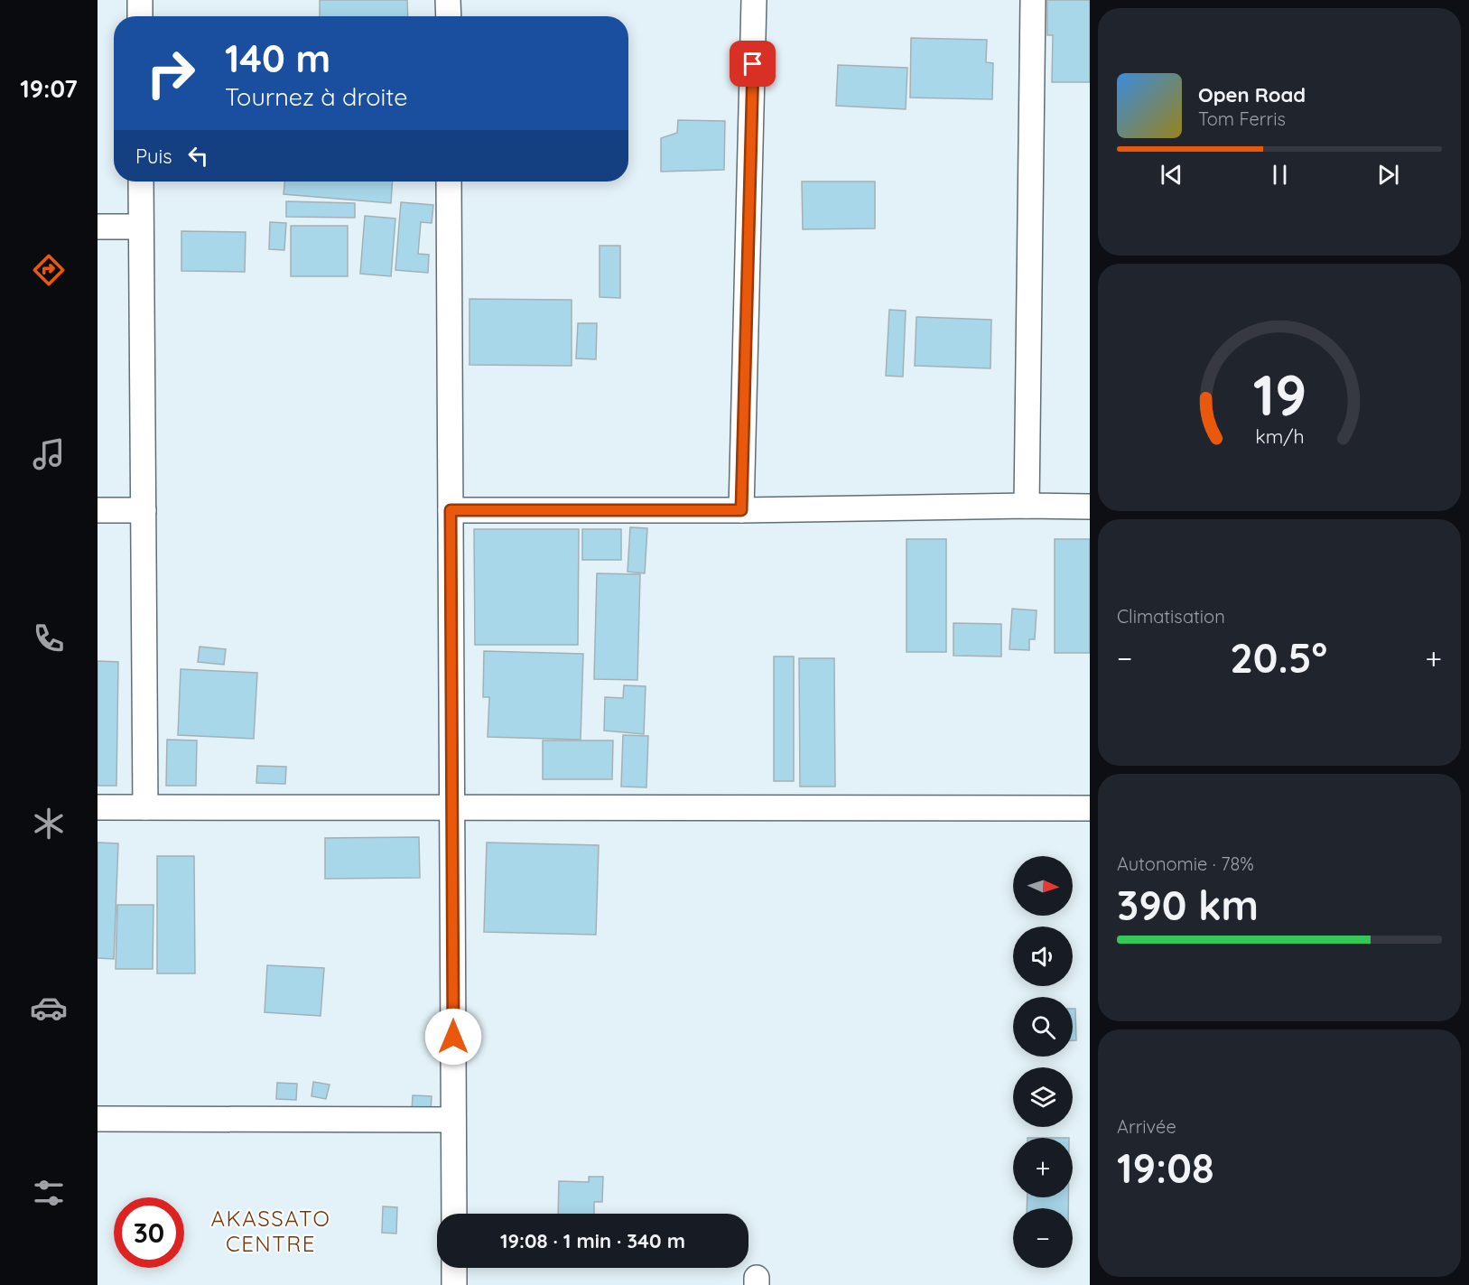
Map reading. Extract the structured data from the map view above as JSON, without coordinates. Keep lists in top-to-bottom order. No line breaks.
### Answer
{"districts":["AKASSATO CENTRE"],"north":"right","page":{"tabs":"19:07","turn":["140 m","Tournez à droite"],"song":["Open Road","Tom Ferris"],"then":"Puis","tile":["Climatisation",["Autonomie · 78%","390 km"],["Arrivée","19:08"]],"heat":["−","20.5°","+"],"map_buttons":["+","−"],"limit":"30","trip":"19:08 · 1 min · 340 m","gauge":["19","km/h"]}}
